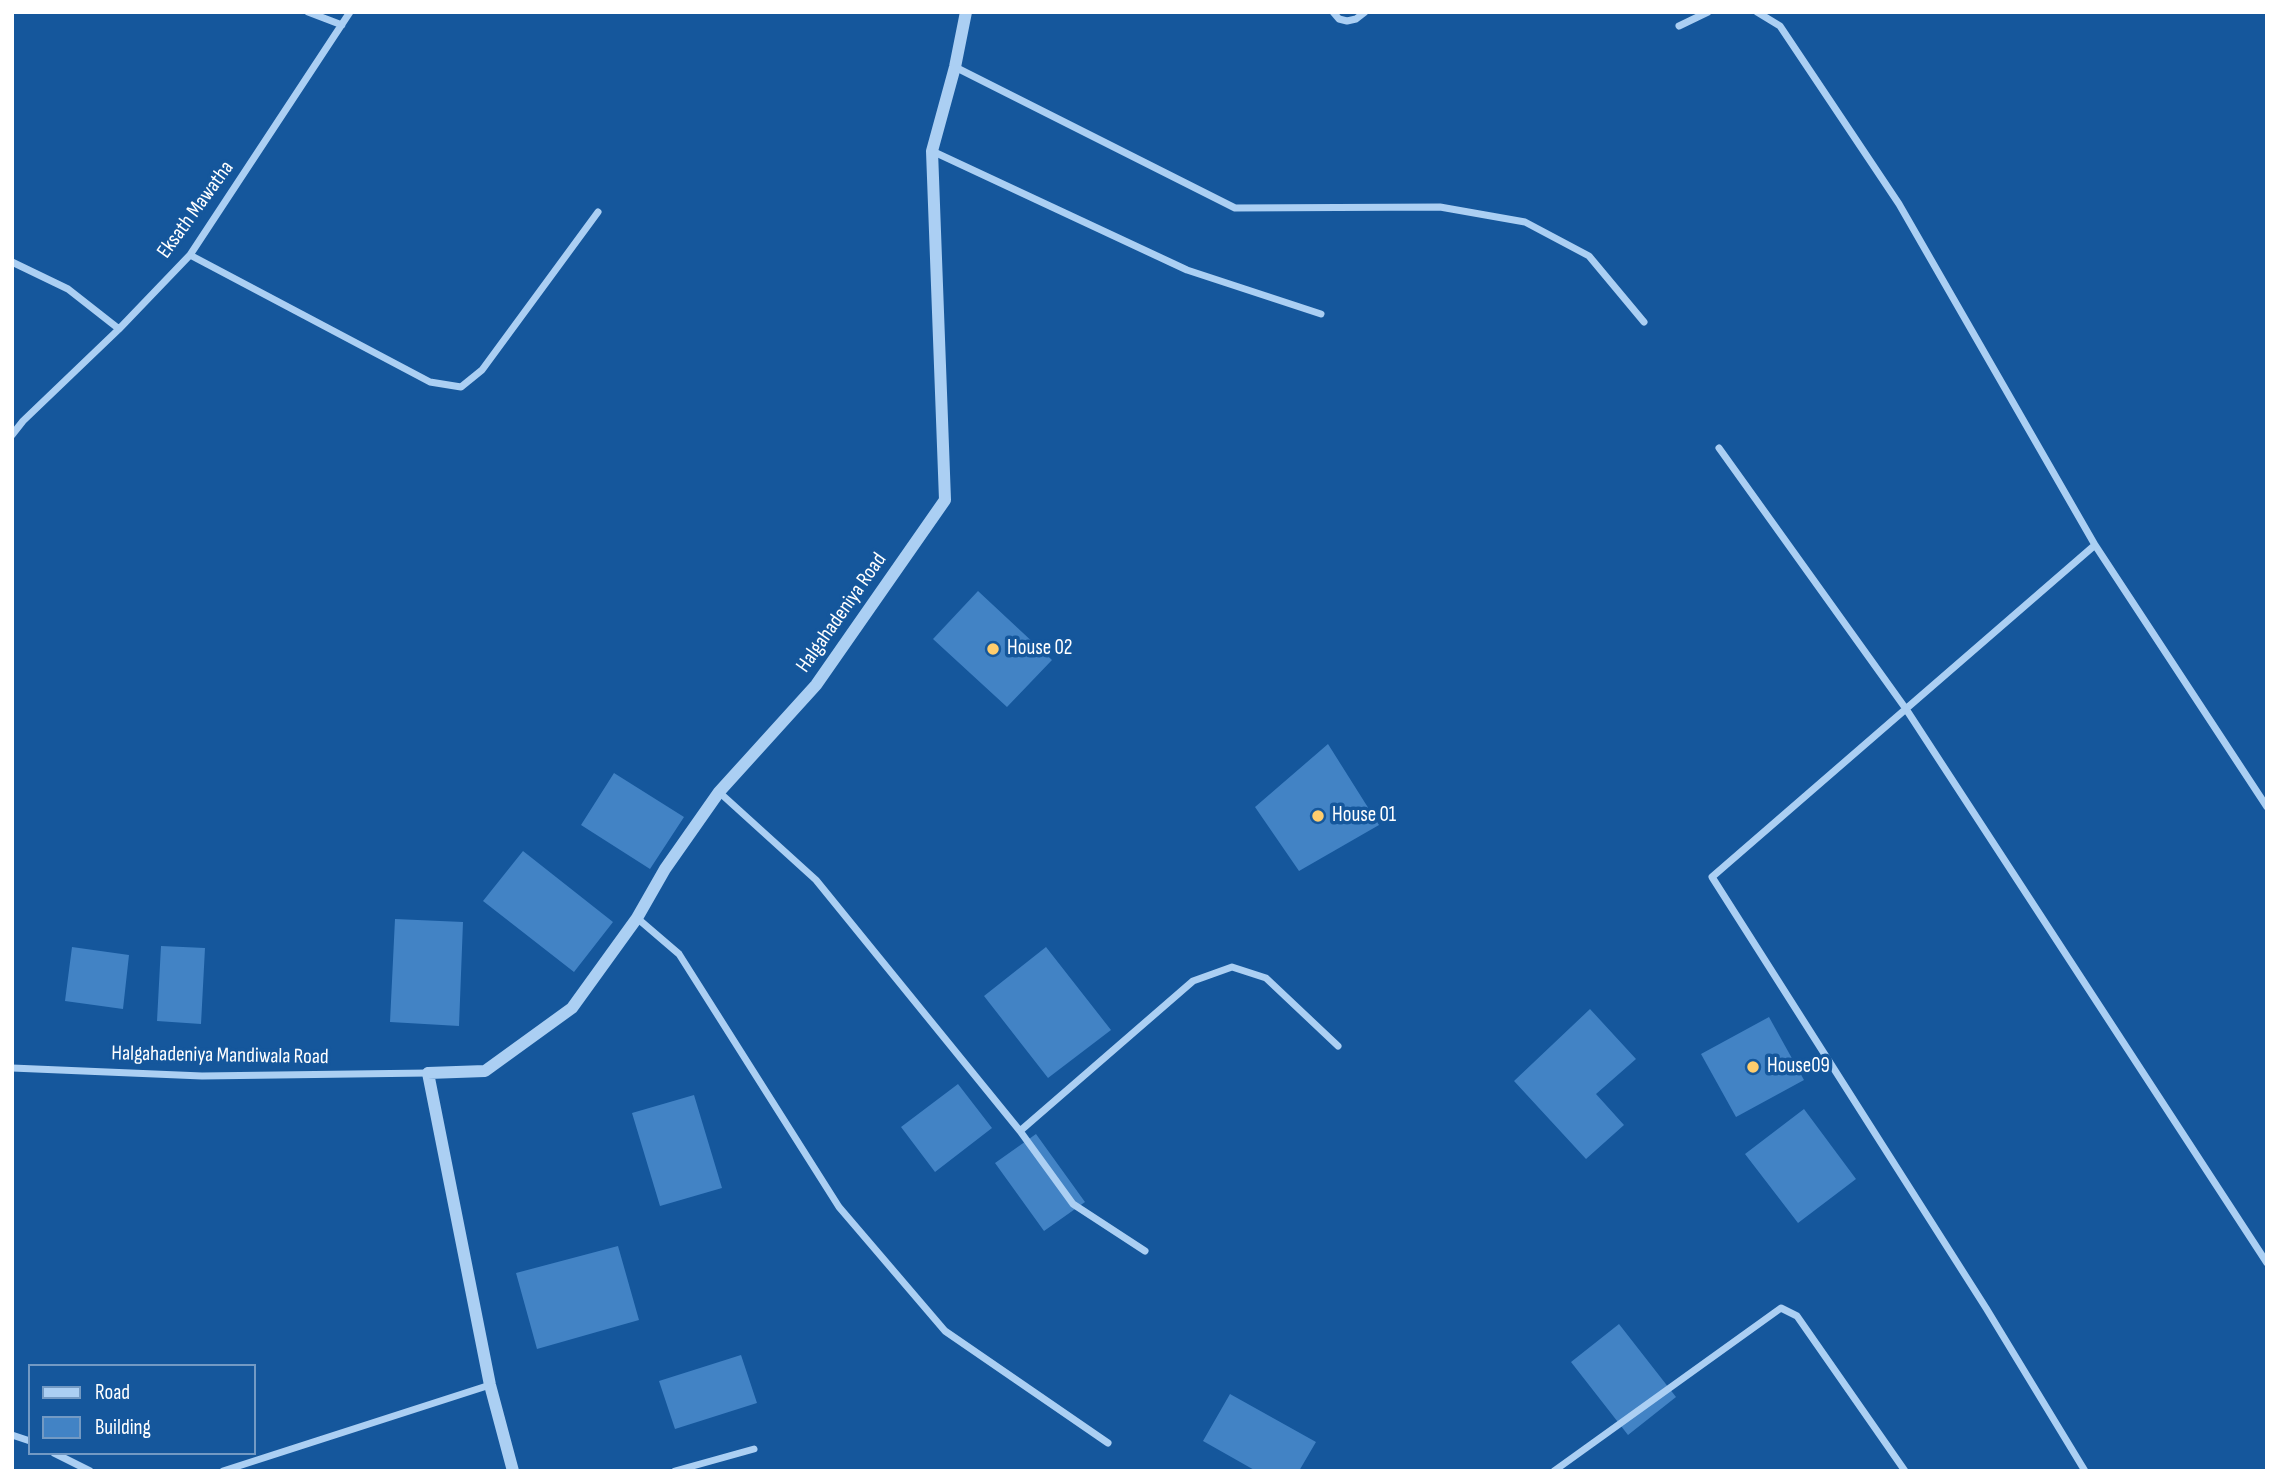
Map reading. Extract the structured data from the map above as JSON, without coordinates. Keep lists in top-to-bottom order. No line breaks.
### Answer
{"streets":{"street":["Eksath Mawatha","Halgahadeniya Road","Halgahadeniya Mandiwala Road"]},"crossings":[["Halgahadeniya Road","Halgahadeniya Mandiwala Road"]],"places":["House 02","House 01","House09"],"legend":["Road","Building"]}
